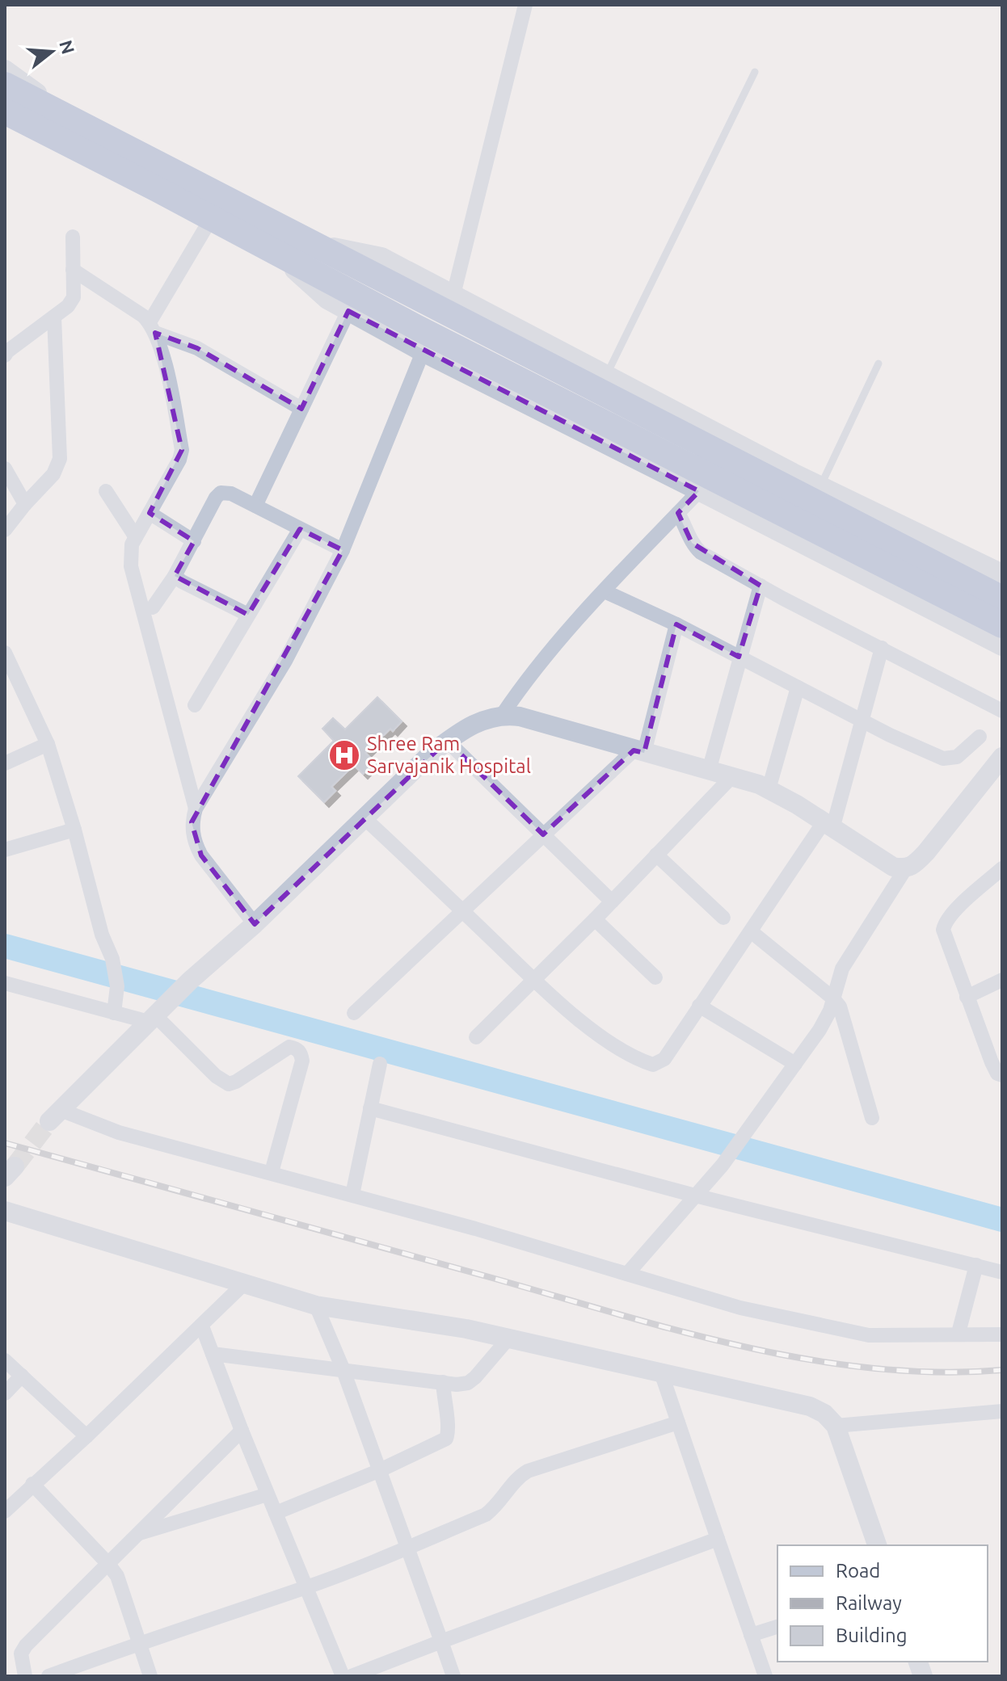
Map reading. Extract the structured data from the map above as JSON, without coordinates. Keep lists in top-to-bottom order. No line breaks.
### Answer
{"places":{"hospital":["Shree Ram Sarvajanik Hospital"]},"legend":["Road","Railway","Building"],"north":"right"}
